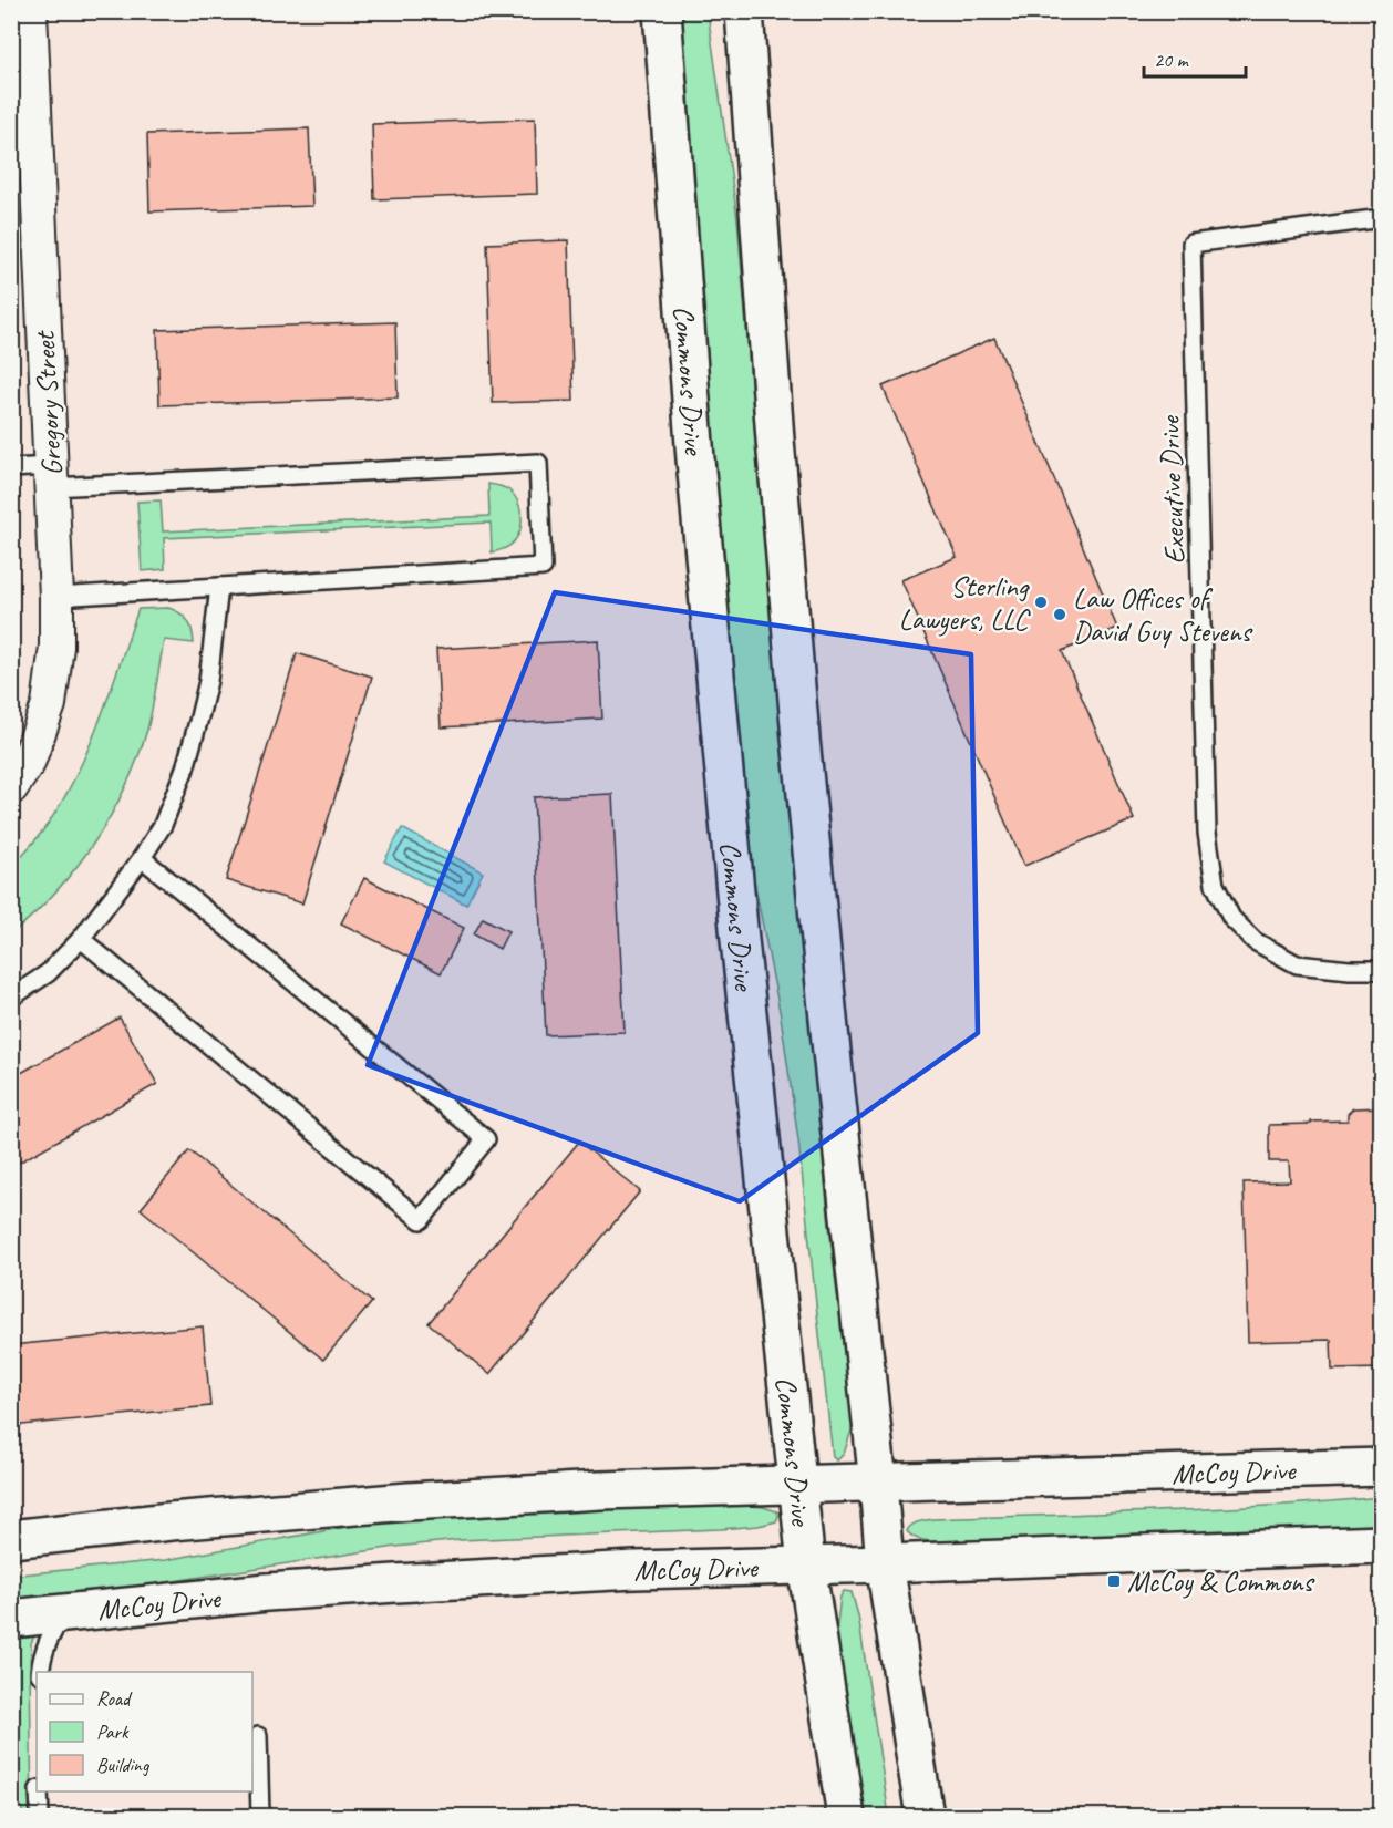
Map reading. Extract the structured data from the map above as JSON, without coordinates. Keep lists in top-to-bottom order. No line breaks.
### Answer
{"streets":{"street":["Commons Drive","Gregory Street","McCoy Drive"],"lane":["Executive Drive"]},"crossings":[["Commons Drive","McCoy Drive"]],"places":{"other":["Sterling Lawyers, LLC","Law Offices of David Guy Stevens"],"transit":["McCoy & Commons"]},"legend":["Road","Park","Building"],"scale_bar":"20 m"}
